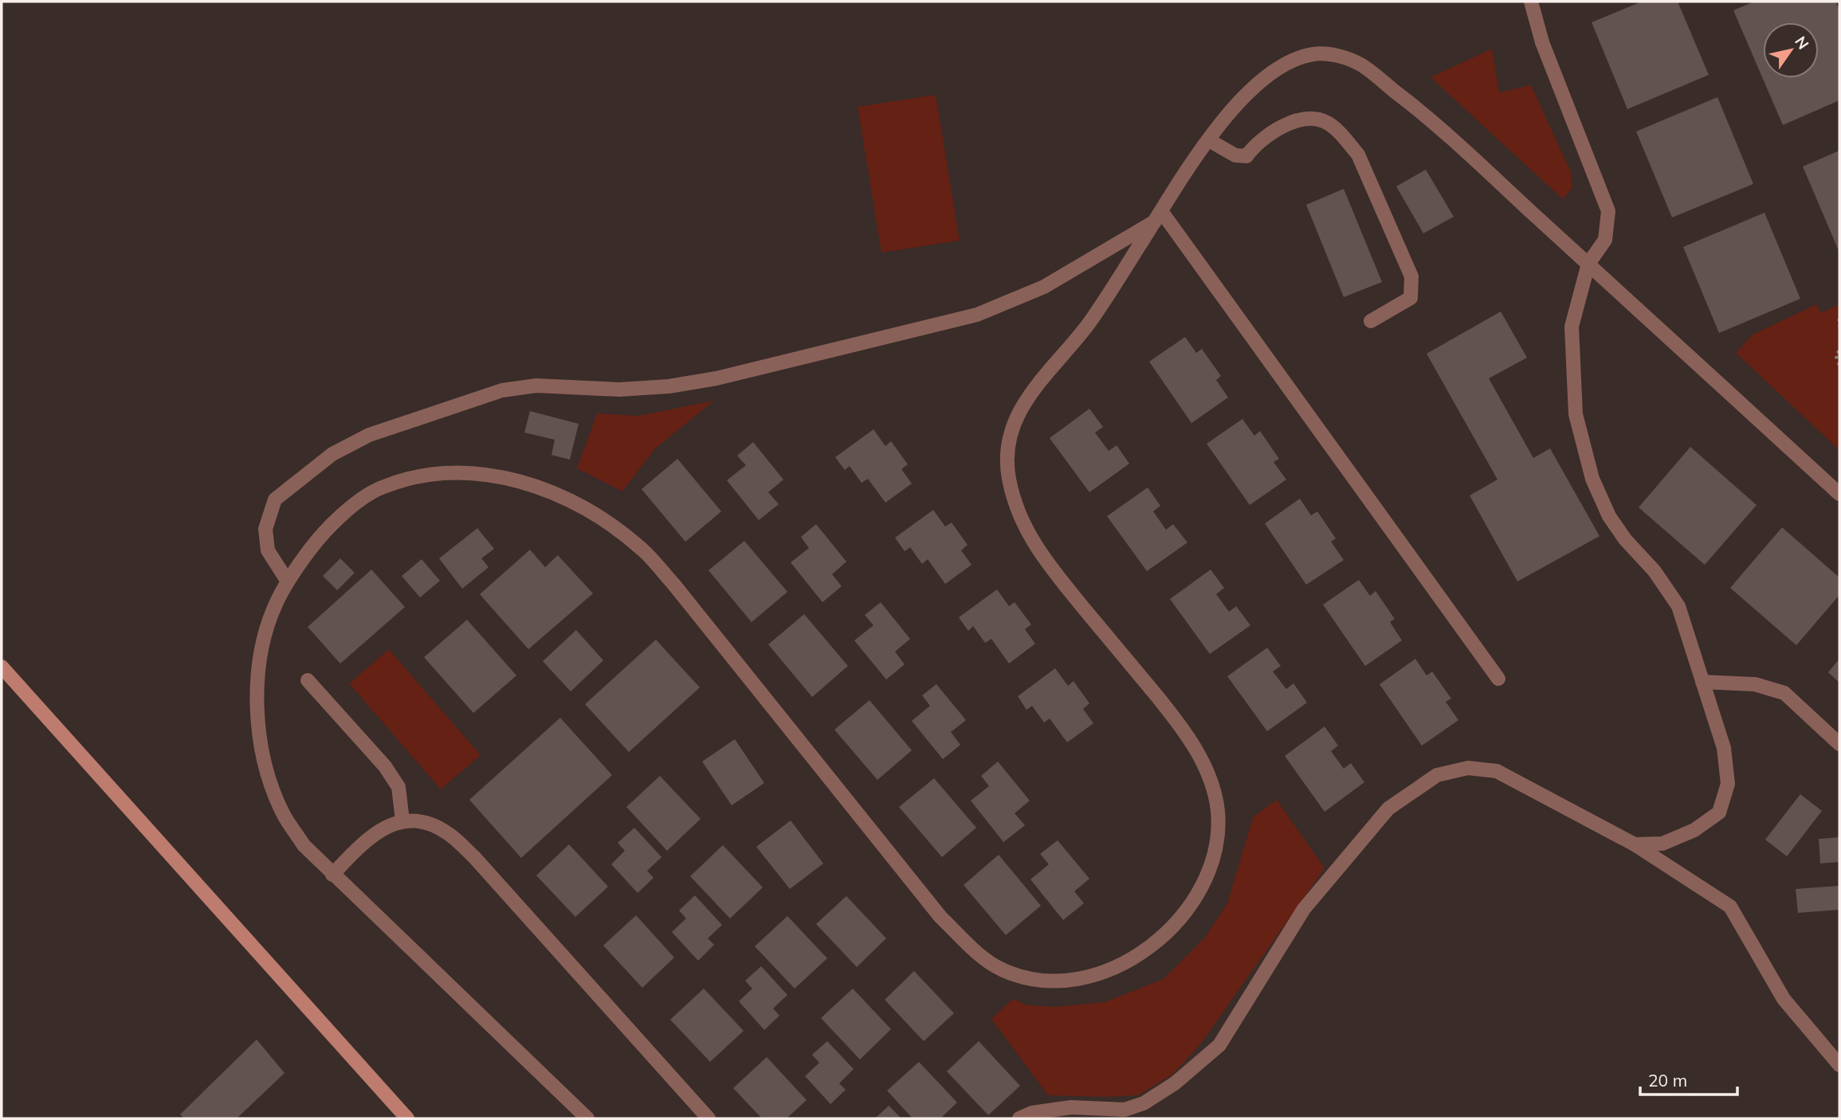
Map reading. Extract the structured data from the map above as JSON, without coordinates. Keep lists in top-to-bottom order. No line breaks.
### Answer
{"scale_bar":"20 m","north":"top right"}
